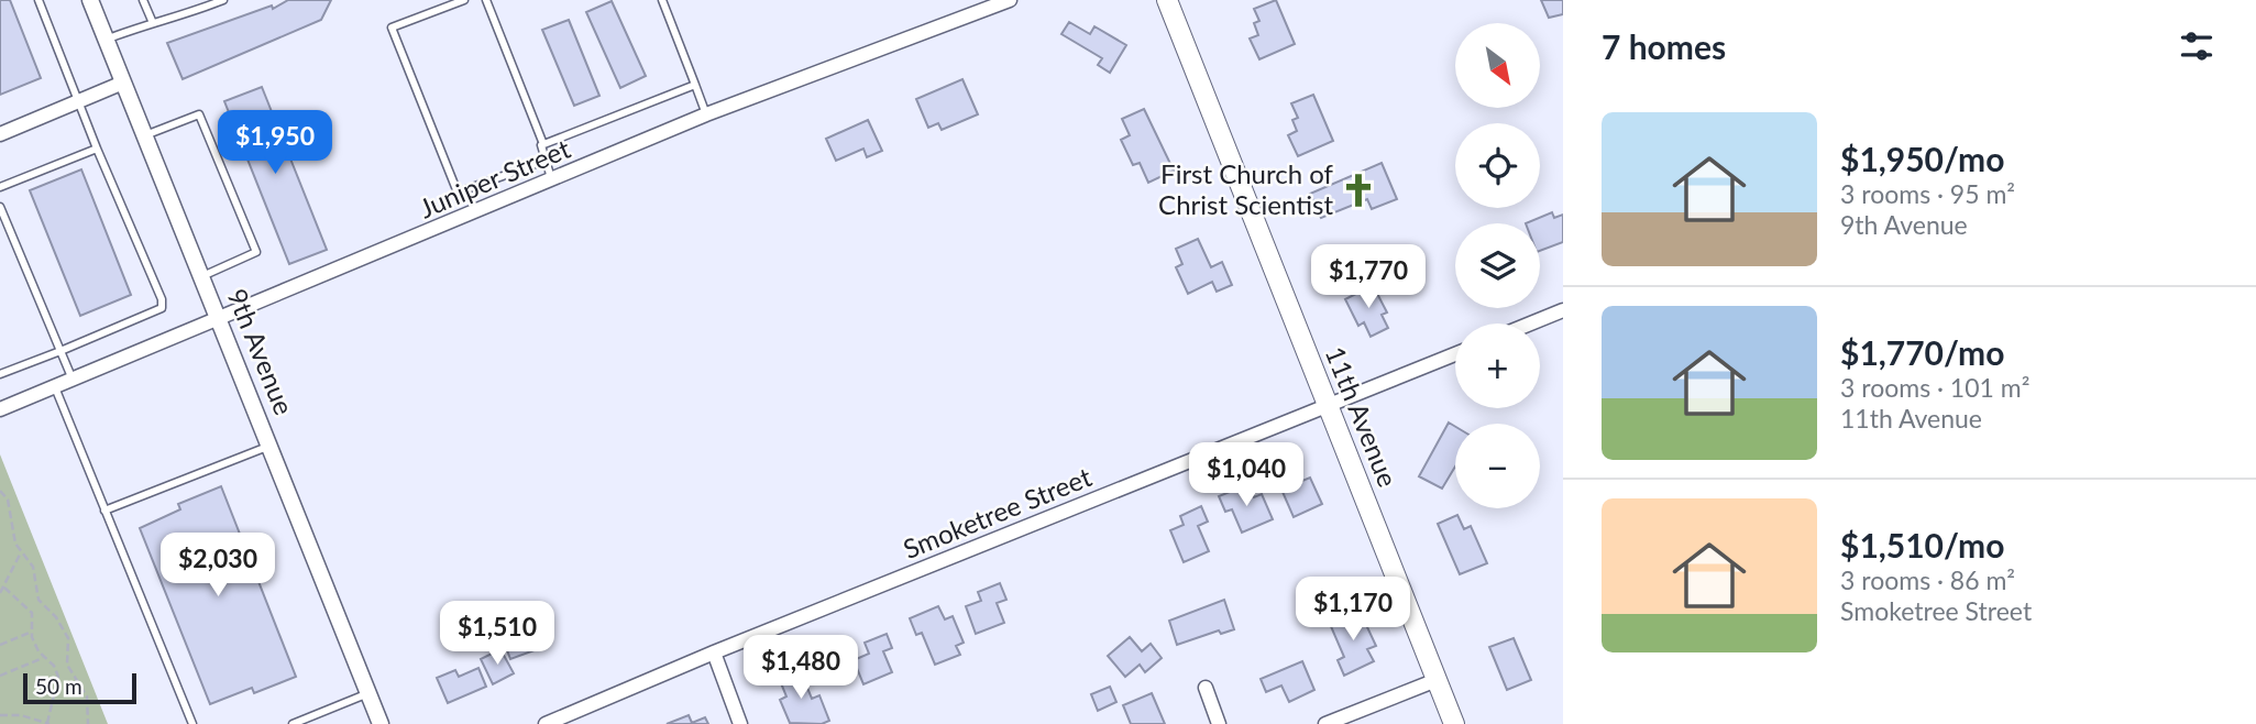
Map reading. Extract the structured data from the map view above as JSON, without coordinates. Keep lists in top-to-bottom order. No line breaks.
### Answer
{"streets":{"main road":["11th Avenue"],"street":["Juniper Street","9th Avenue","Smoketree Street"]},"crossings":[["Juniper Street","9th Avenue"],["11th Avenue","Smoketree Street"]],"places":{"church":["First Church of Christ Scientist"]},"scale_bar":"50 m","north":"bottom right","page":{"heading":"7 homes","map_buttons":["+","−"],"list":[{"name":"$1,950/mo","note":"3 rooms · 95 m² · 9th Avenue"},{"name":"$1,770/mo","note":"3 rooms · 101 m² · 11th Avenue"},{"name":"$1,510/mo","note":"3 rooms · 86 m² · Smoketree Street"}],"price":["$1,950","$1,770","$1,040","$2,030","$1,170","$1,510","$1,480"],"scale":"50 m"}}
